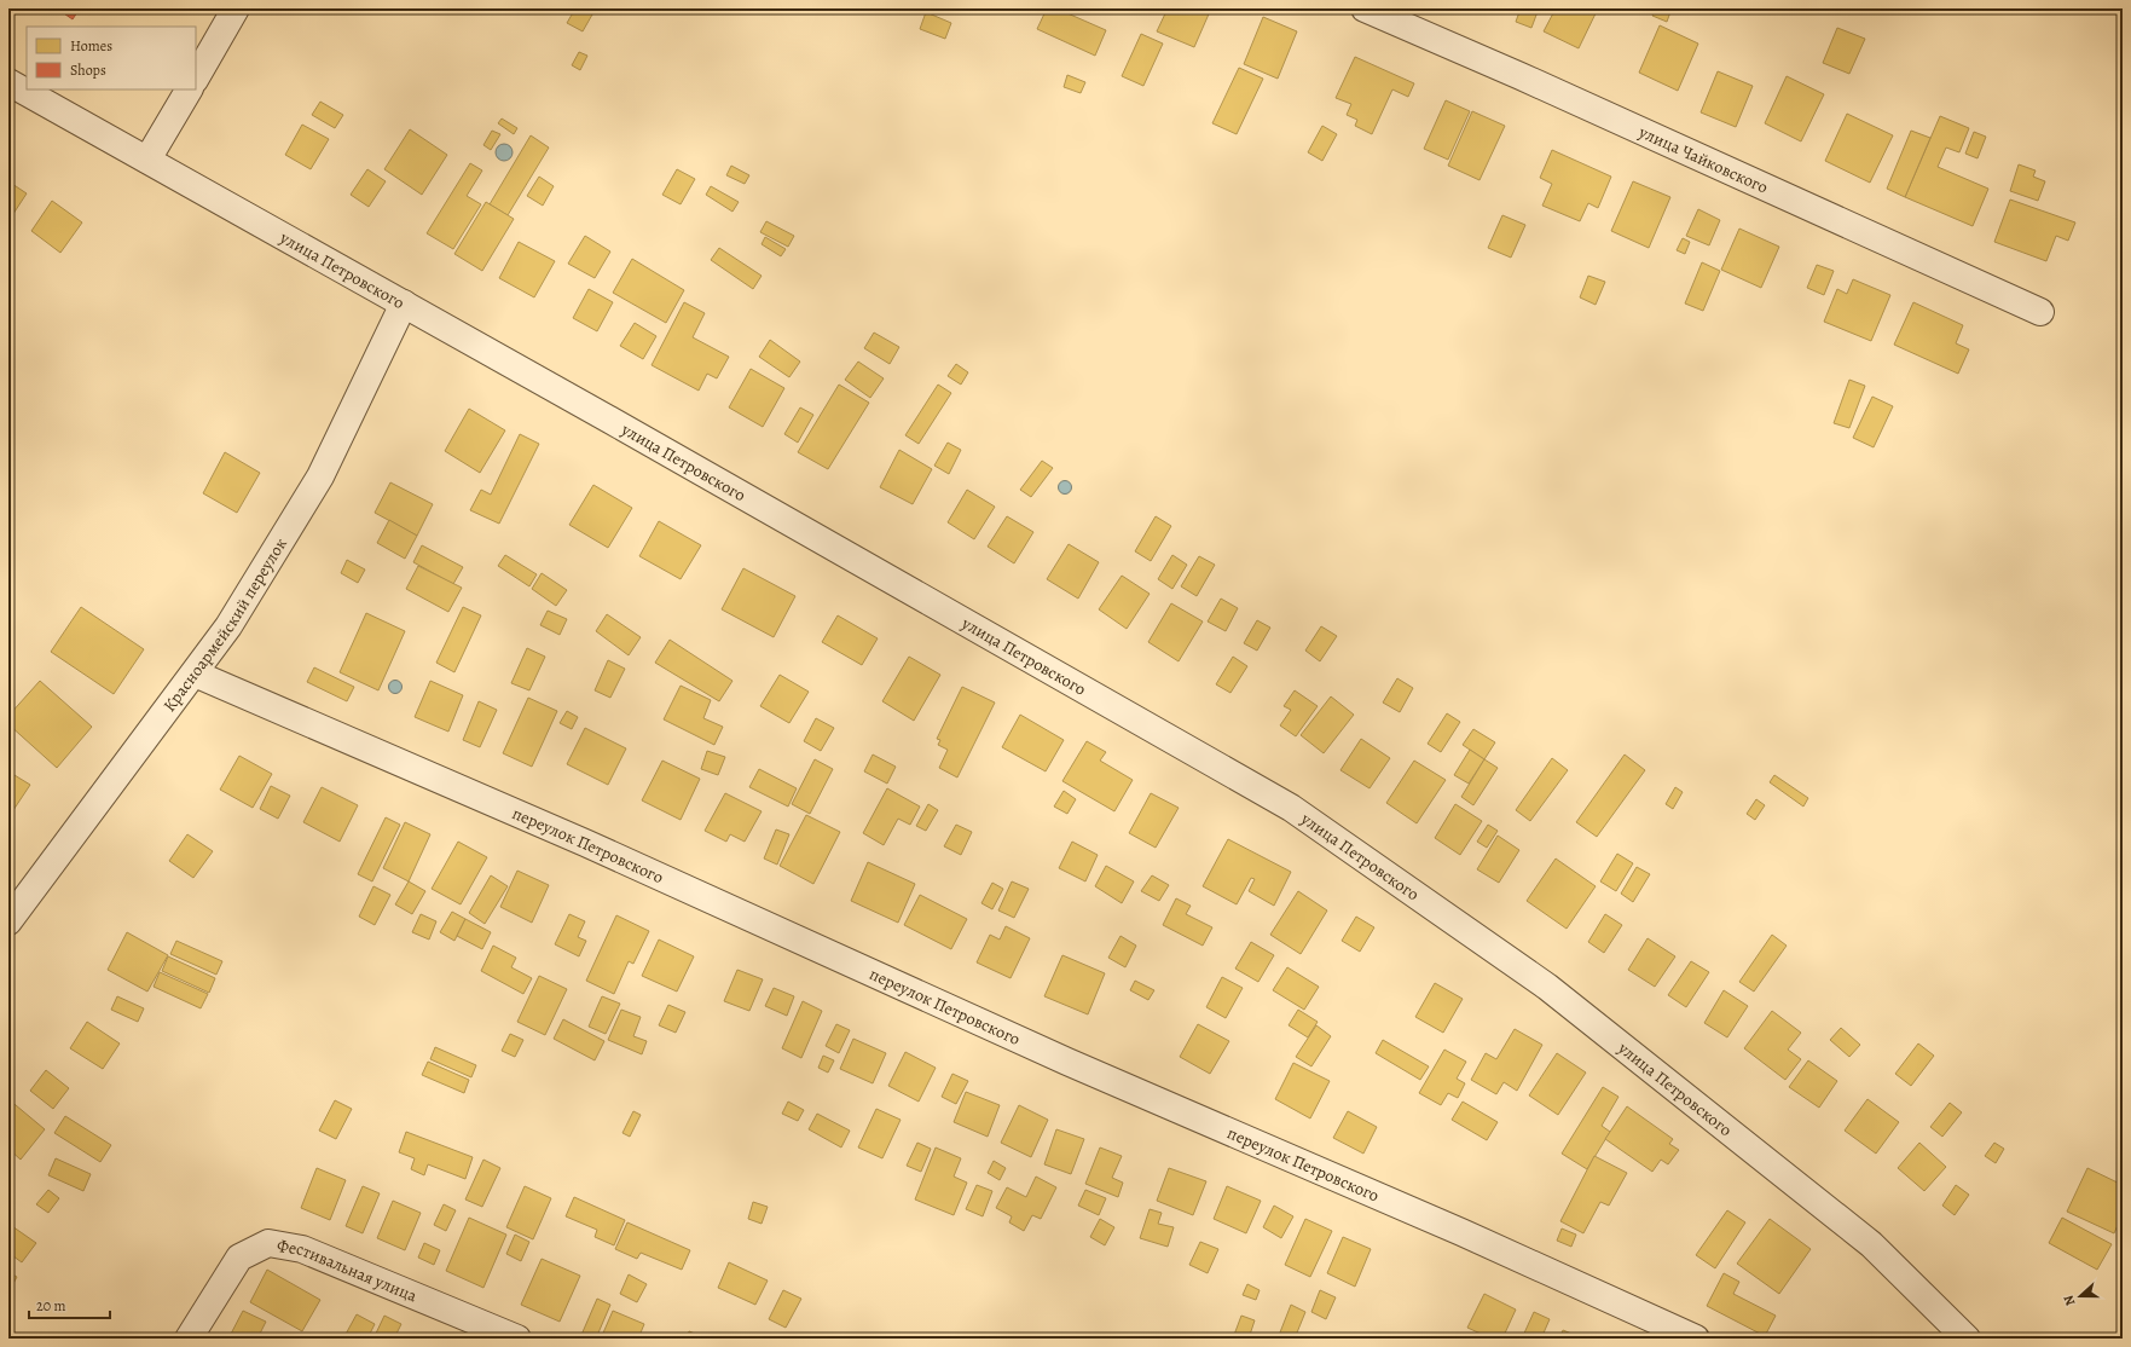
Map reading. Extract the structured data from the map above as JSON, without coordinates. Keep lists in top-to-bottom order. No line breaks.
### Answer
{"streets":{"street":["улица Чайковского","улица Петровского","Красноармейский переулок","переулок Петровского","Фестивальная улица"]},"crossings":[["улица Петровского","Красноармейский переулок"],["Красноармейский переулок","переулок Петровского"]],"legend":["Homes","Shops"],"scale_bar":"20 m","north":"left"}
